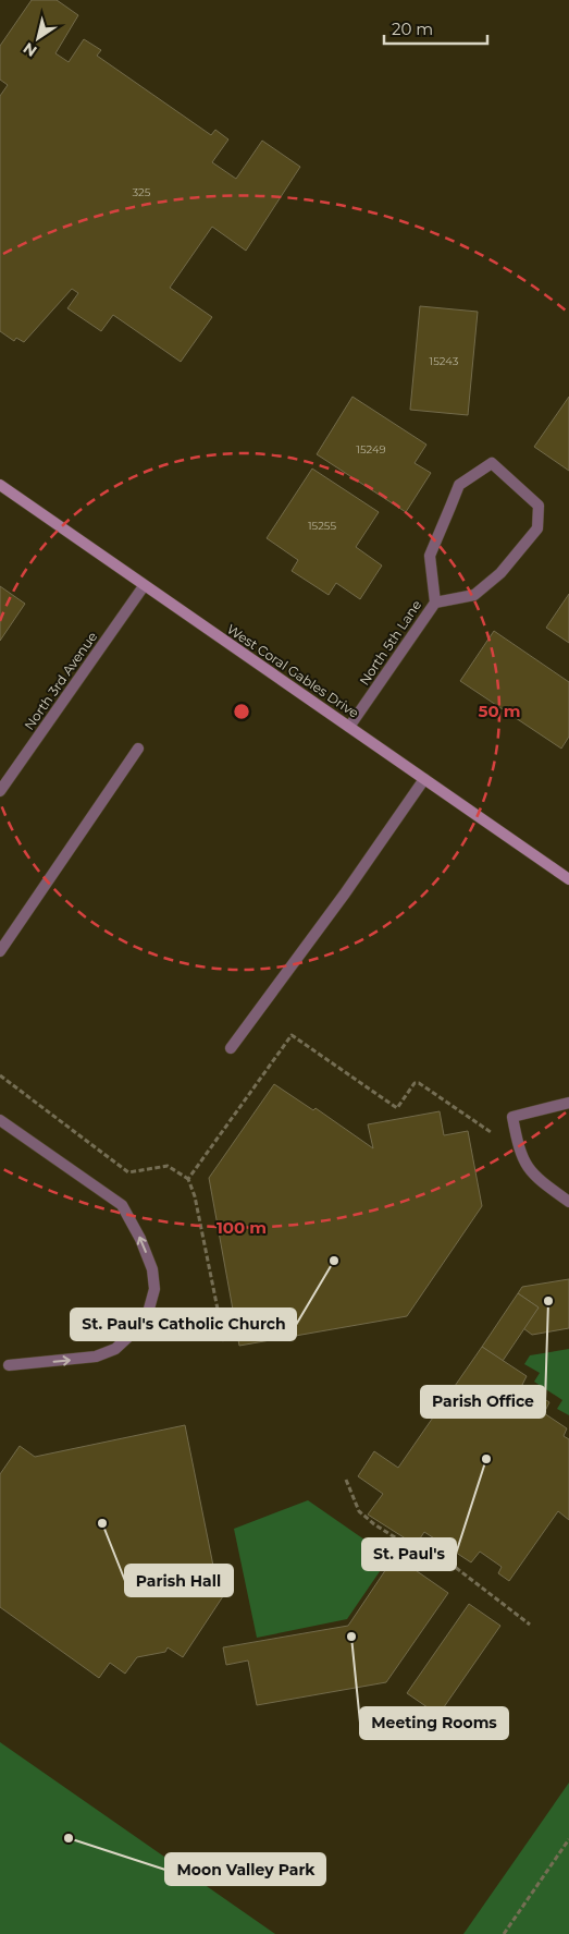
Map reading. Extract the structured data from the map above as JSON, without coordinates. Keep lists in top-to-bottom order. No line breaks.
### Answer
{"streets":{"street":["North 5th Lane","West Coral Gables Drive","North 3rd Avenue"]},"crossings":[["North 5th Lane","West Coral Gables Drive"],["West Coral Gables Drive","North 3rd Avenue"]],"places":["St. Paul's Catholic Church","Parish Office","St. Paul's","Parish Hall","Meeting Rooms","Moon Valley Park"],"house_numbers":["325","15243","15249","15255"],"scale_bar":"20 m","north":"bottom left","rings":["50 m","100 m"]}
